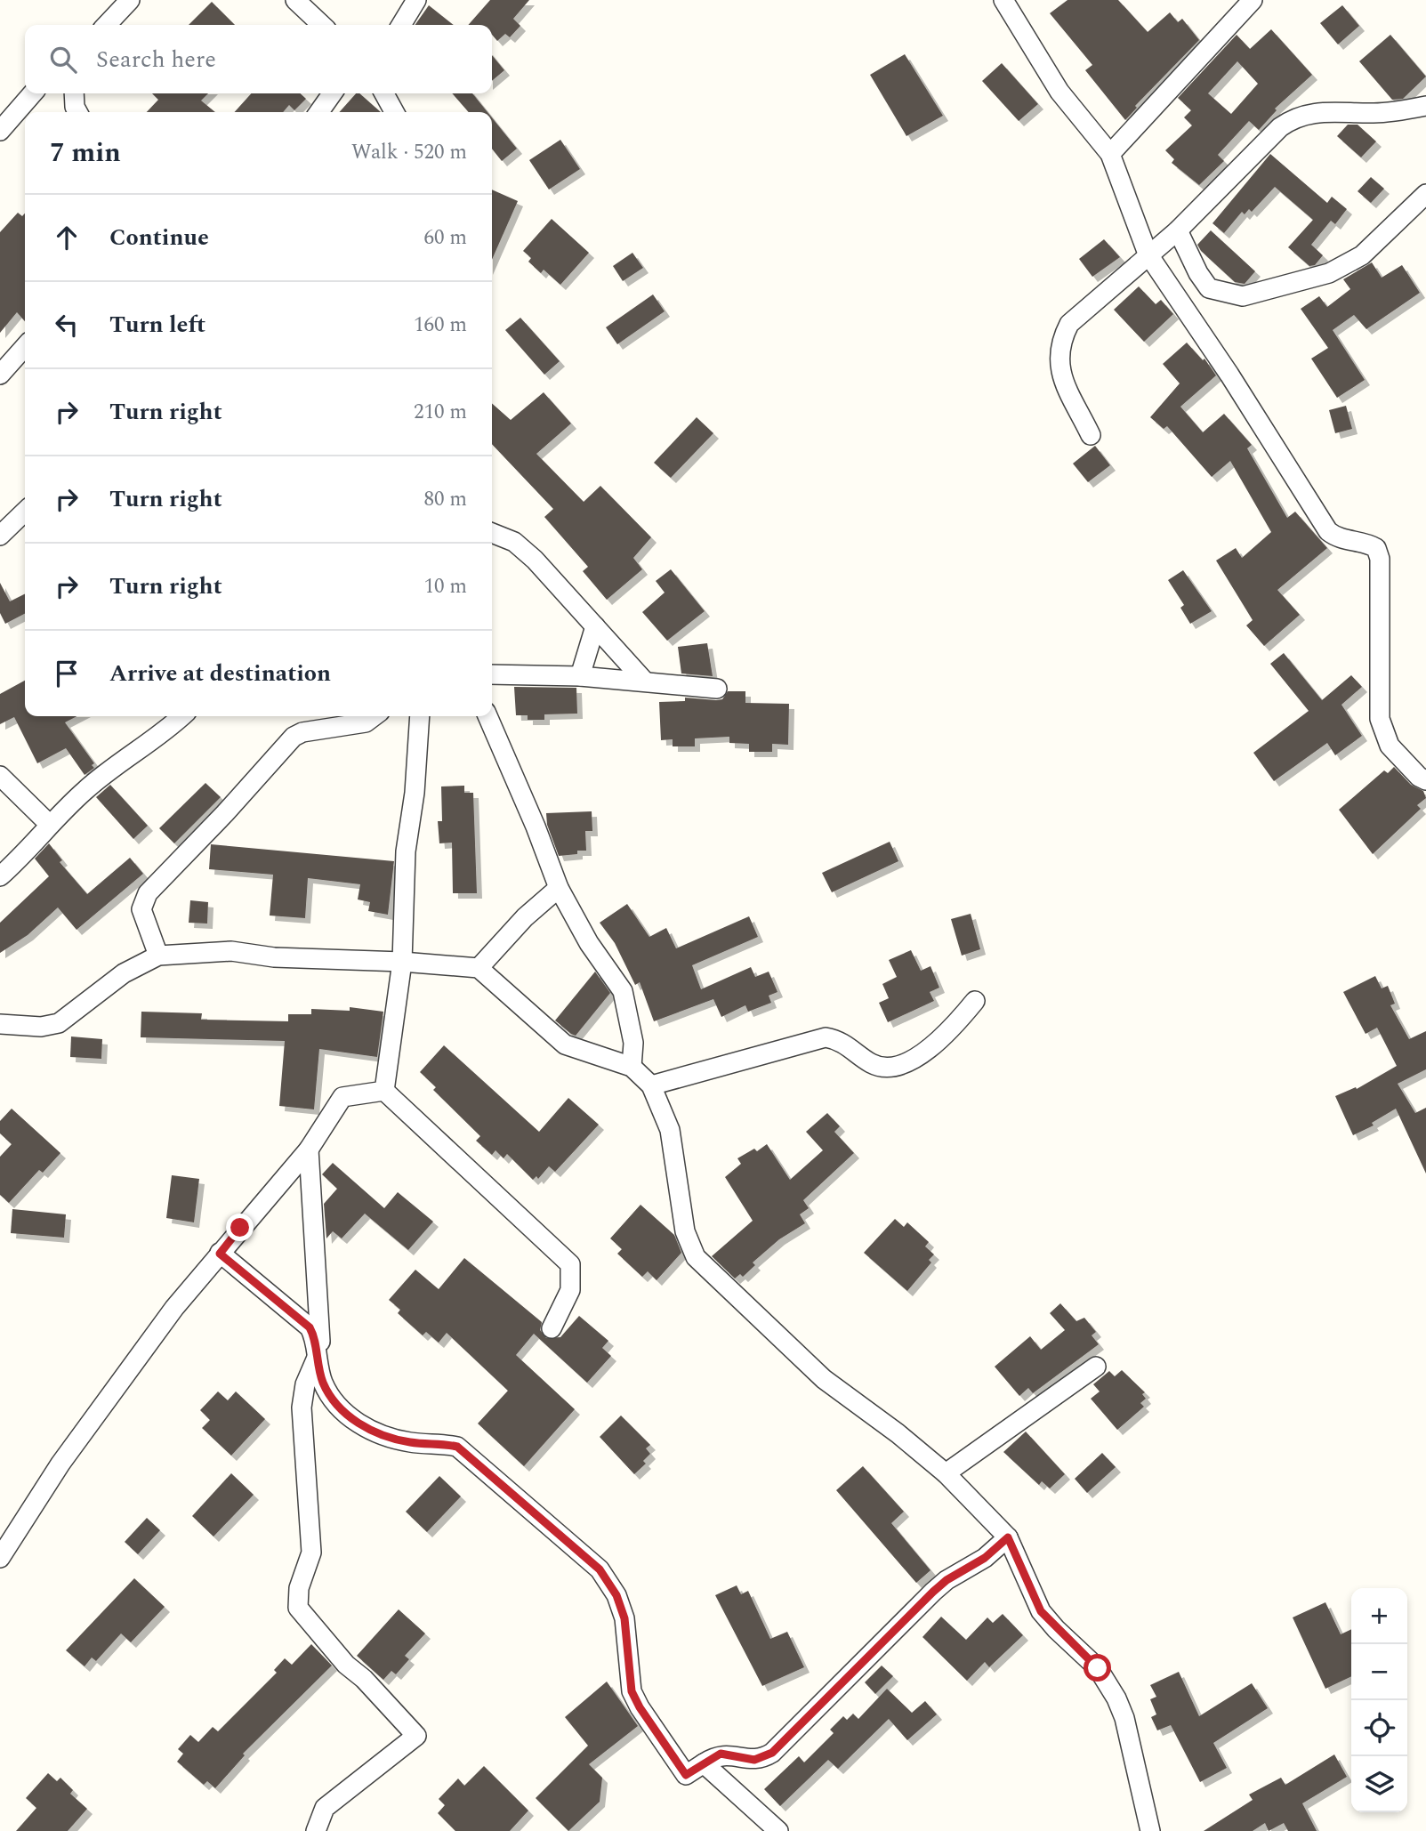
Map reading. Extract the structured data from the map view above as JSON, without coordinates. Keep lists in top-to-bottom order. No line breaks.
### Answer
{"page":{"search":"Search here","heading":["7 min","Walk · 520 m"],"list":[["Continue","60 m"],["Turn left","160 m"],["Turn right","210 m"],["Turn right","80 m"],["Turn right","10 m"],"Arrive at destination"],"map_buttons":["+","−"]}}
